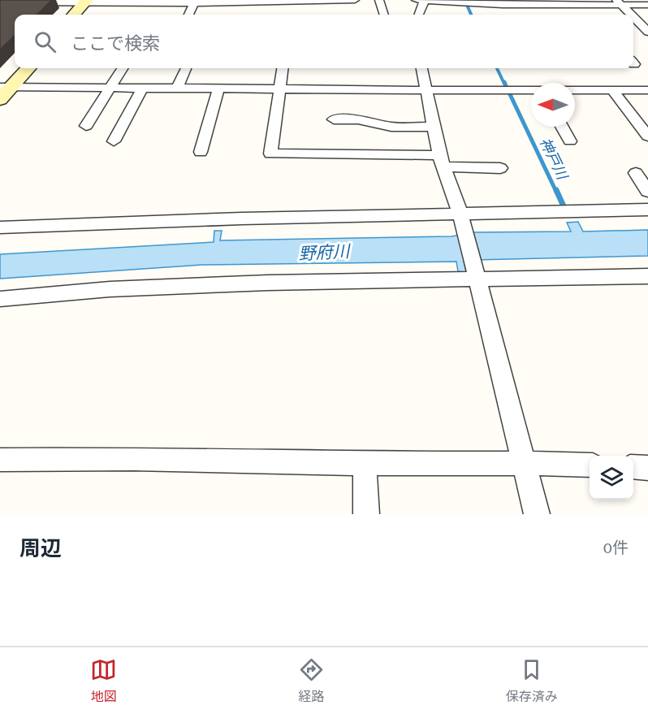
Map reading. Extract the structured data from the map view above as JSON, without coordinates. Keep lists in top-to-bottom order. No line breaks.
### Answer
{"water":["神戸川","野府川"],"north":"left","page":{"search":"ここで検索","heading":["周辺","0件"],"nav":["地図","経路","保存済み"]}}
